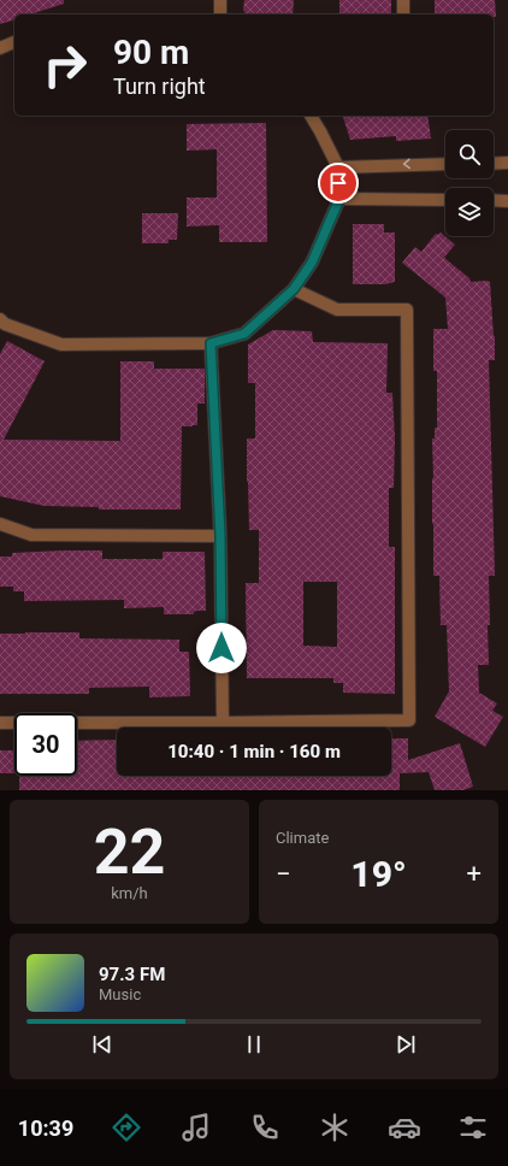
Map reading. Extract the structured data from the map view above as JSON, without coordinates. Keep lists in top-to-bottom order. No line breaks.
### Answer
{"page":{"turn":["90 m","Turn right"],"limit":"30","trip":"10:40 · 1 min · 160 m","tile":[["22","km/h"],"Climate"],"heat":["−","19°","+"],"song":["97.3 FM","Music"],"tabs":"10:39"}}
